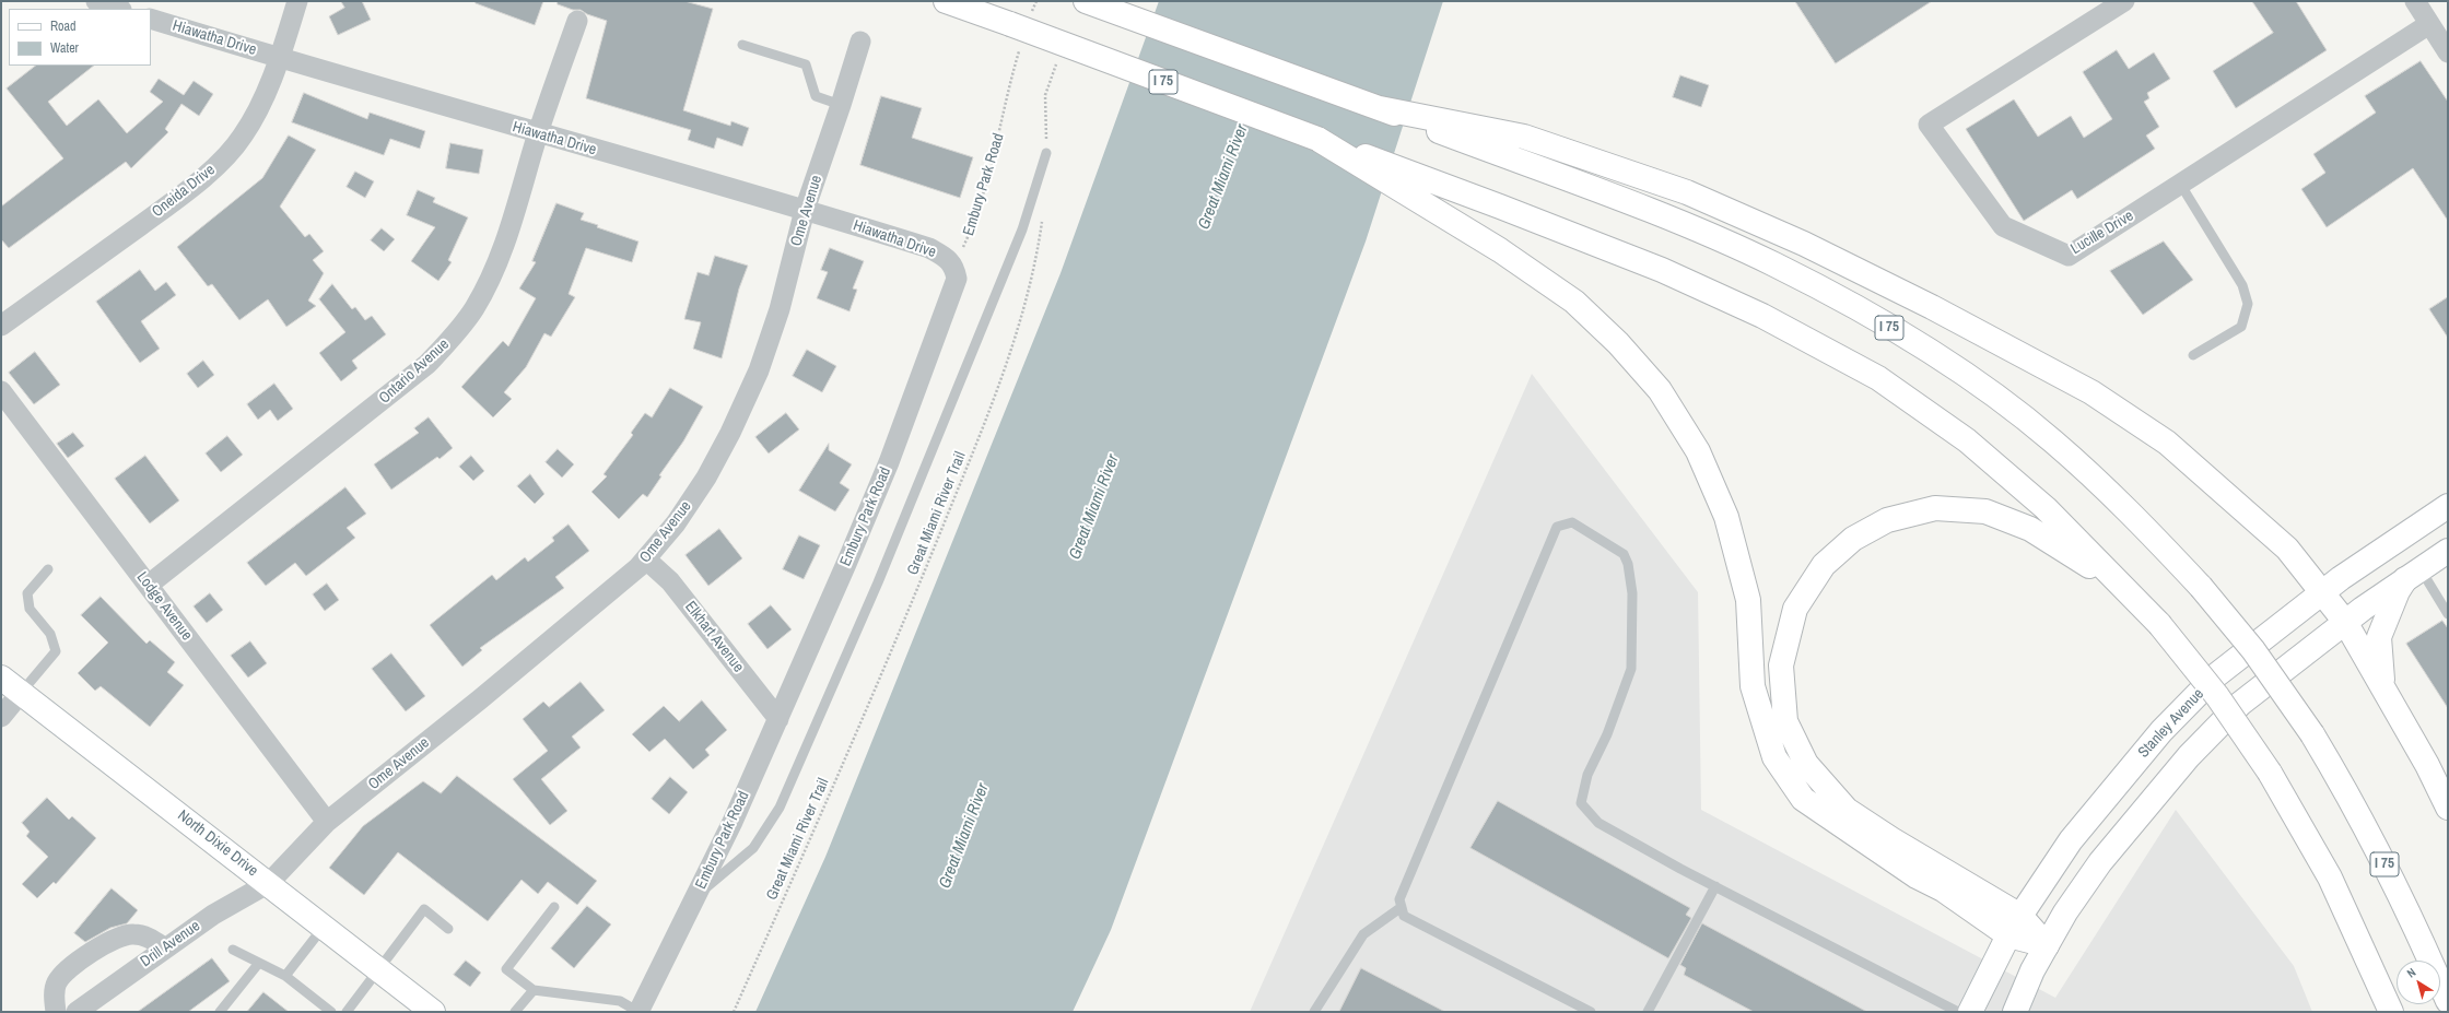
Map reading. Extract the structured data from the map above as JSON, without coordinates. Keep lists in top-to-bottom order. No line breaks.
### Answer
{"streets":{"main road":["I 75","Stanley Avenue","North Dixie Drive"],"street":["Hiawatha Drive","Embury Park Road","Oneida Drive","Ome Avenue","Lucille Drive","Ontario Avenue","Lodge Avenue","Elkhart Avenue","Drill Avenue"],"path":["Great Miami River Trail"]},"crossings":[["Hiawatha Drive","Embury Park Road"],["Hiawatha Drive","Oneida Drive"],["Hiawatha Drive","Ome Avenue"],["Hiawatha Drive","Ontario Avenue"],["I 75","Embury Park Road"],["Embury Park Road","Elkhart Avenue"],["Ome Avenue","Lodge Avenue"],["Ome Avenue","Elkhart Avenue"],["Ome Avenue","North Dixie Drive"],["Ome Avenue","Drill Avenue"],["Ontario Avenue","Lodge Avenue"],["North Dixie Drive","Drill Avenue"]],"water":["Great Miami River"],"legend":["Road","Water"],"north":"top left"}
